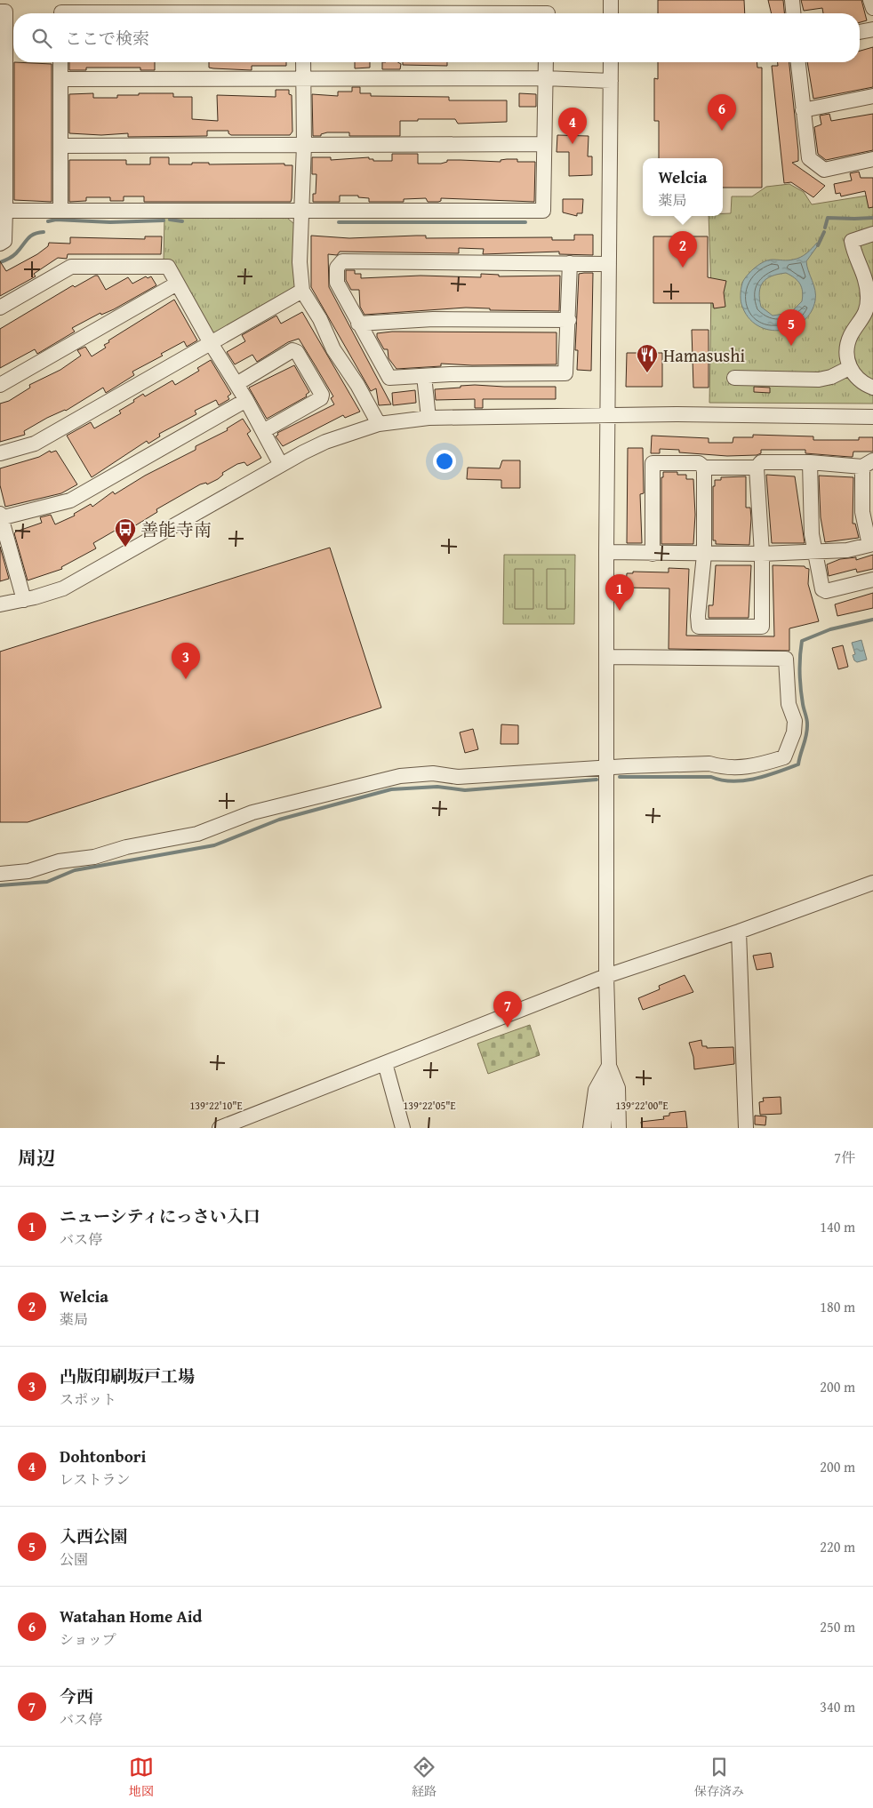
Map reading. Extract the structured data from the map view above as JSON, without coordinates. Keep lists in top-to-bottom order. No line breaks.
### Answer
{"places":{"restaurant":["Hamasushi"],"bus stop":["善能寺南"]},"page":{"search":"ここで検索","pins":["6","4","2","5","1","3","7"],"popup":["Welcia","薬局"],"heading":["周辺","7件"],"list":[{"mark":"1","name":"ニューシティにっさい入口","note":"バス停","value":"140 m"},{"mark":"2","name":"Welcia","note":"薬局","value":"180 m"},{"mark":"3","name":"凸版印刷坂戸工場","note":"スポット","value":"200 m"},{"mark":"4","name":"Dohtonbori","note":"レストラン","value":"200 m"},{"mark":"5","name":"入西公園","note":"公園","value":"220 m"},{"mark":"6","name":"Watahan Home Aid","note":"ショップ","value":"250 m"},{"mark":"7","name":"今西","note":"バス停","value":"340 m"}],"nav":["地図","経路","保存済み"]},"coordinates":["139°22'10\"E","139°22'05\"E","139°22'00\"E"]}
